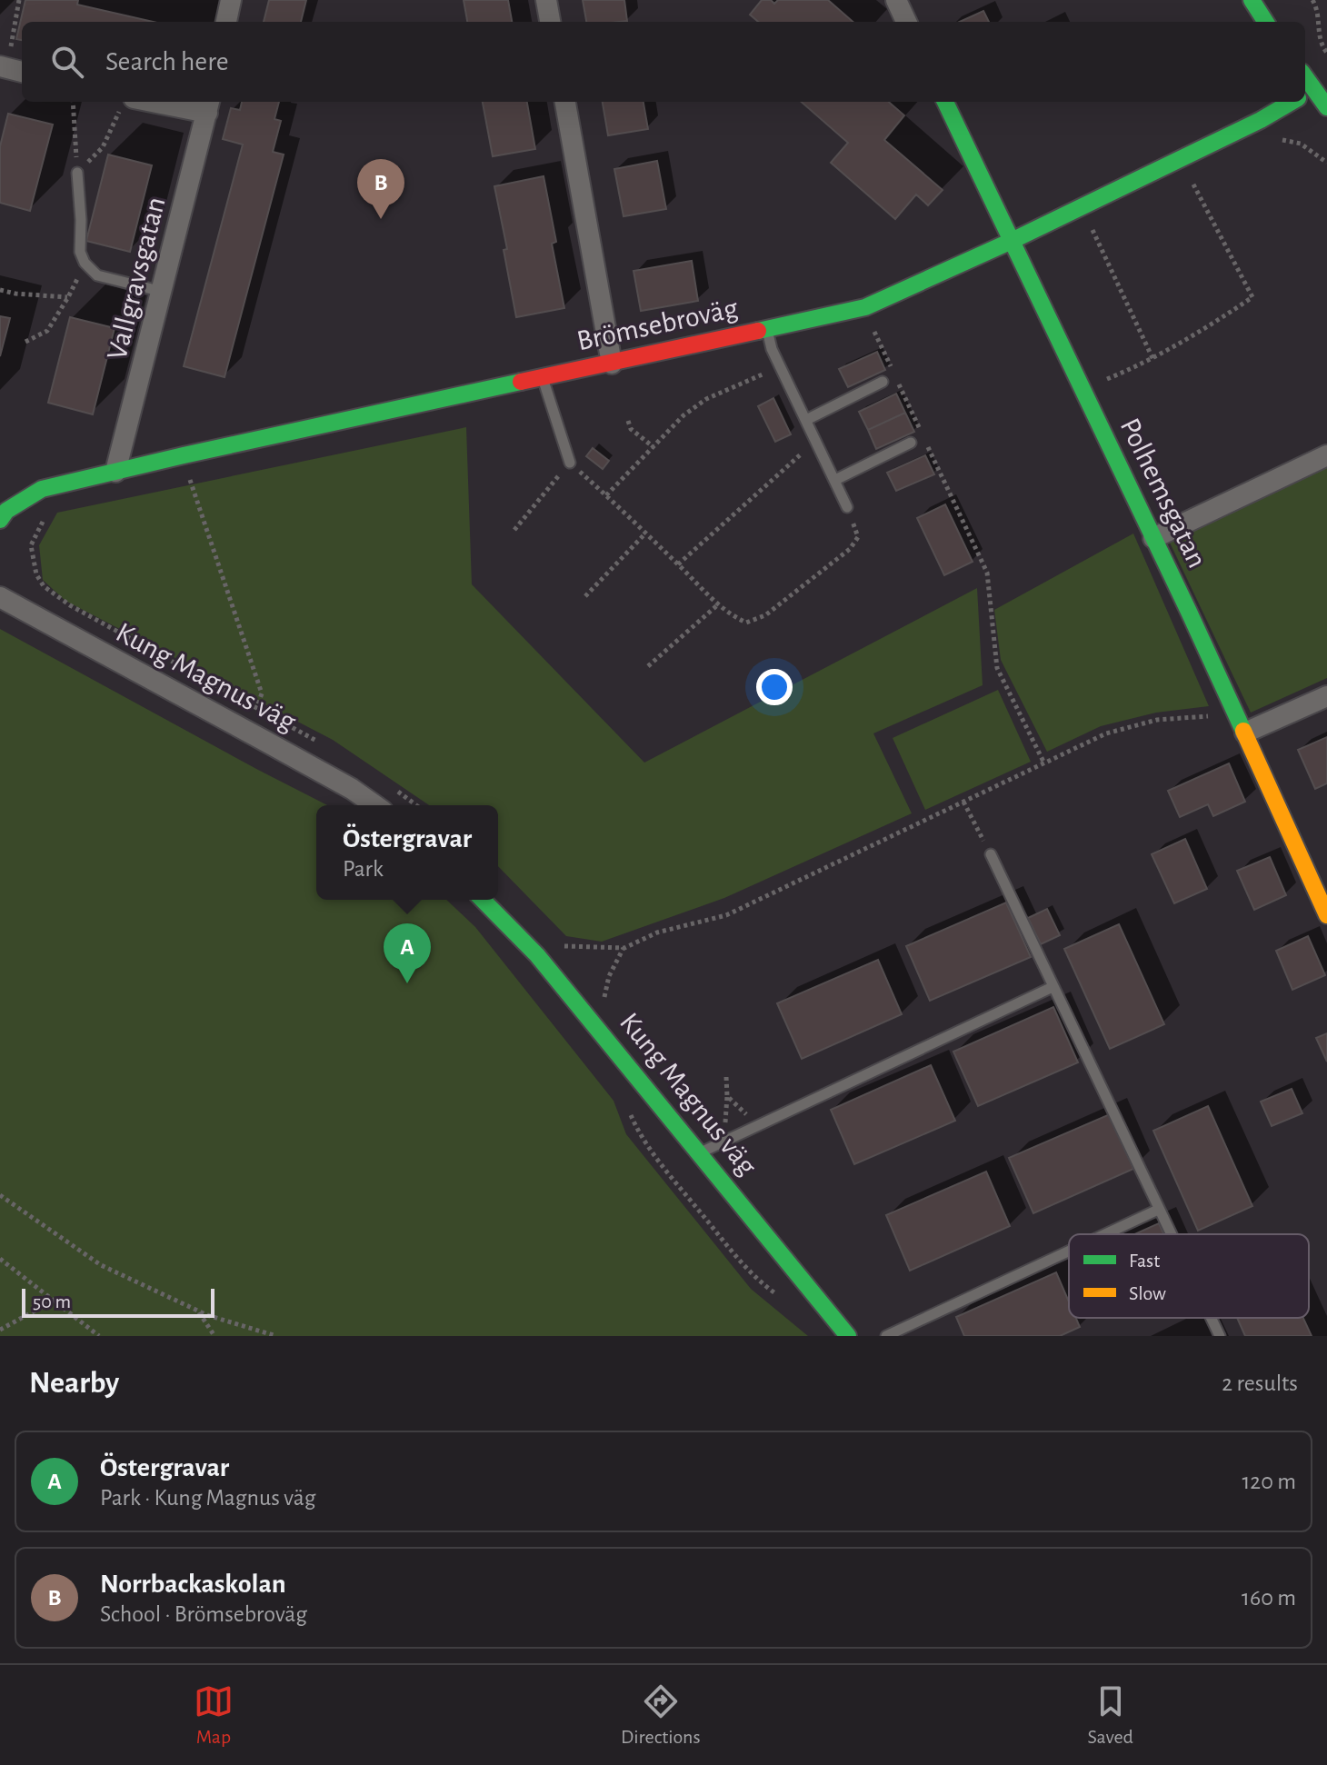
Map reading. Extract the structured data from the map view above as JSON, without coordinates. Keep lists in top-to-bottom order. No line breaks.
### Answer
{"streets":{"street":["Vallgravsgatan","Brömsebroväg","Polhemsgatan","Kung Magnus väg"]},"crossings":[["Vallgravsgatan","Brömsebroväg"],["Brömsebroväg","Polhemsgatan"]],"legend":["Fast","Slow"],"scale_bar":"50 m","page":{"search":"Search here","pins":["B","A"],"popup":["Östergravar","Park"],"scale":"50 m","heading":["Nearby","2 results"],"list":[{"mark":"A","name":"Östergravar","note":"Park · Kung Magnus väg","value":"120 m"},{"mark":"B","name":"Norrbackaskolan","note":"School · Brömsebroväg","value":"160 m"}],"nav":["Map","Directions","Saved"]}}
